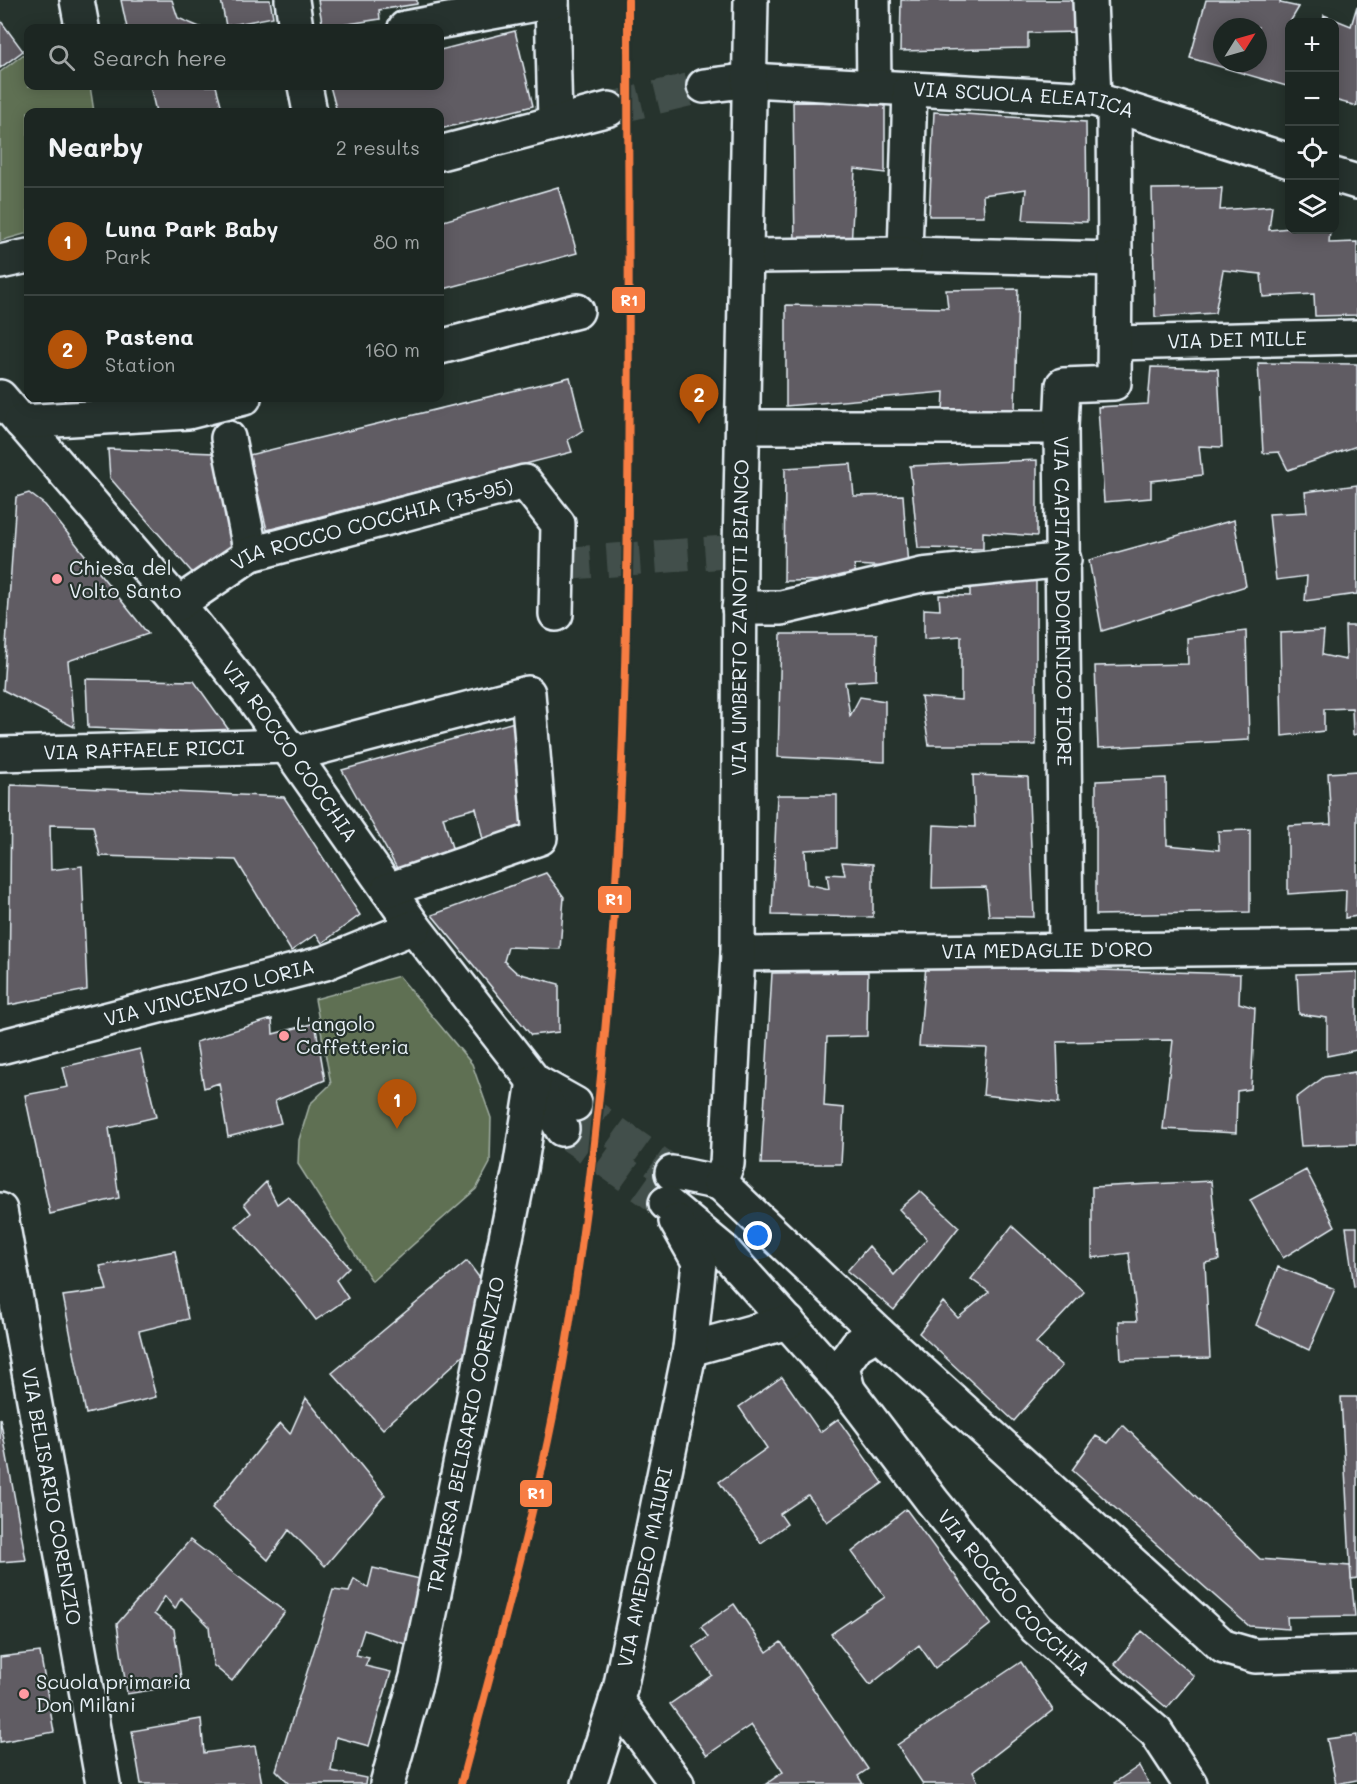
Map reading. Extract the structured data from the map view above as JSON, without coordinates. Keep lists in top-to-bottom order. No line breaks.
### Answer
{"streets":{"street":["VIA SCUOLA ELEATICA","VIA DEI MILLE","VIA ROCCO COCCHIA (75-95)","VIA CAPITANO DOMENICO FIORE","VIA UMBERTO ZANOTTI BIANCO","VIA RAFFAELE RICCI","VIA ROCCO COCCHIA","VIA MEDAGLIE D'ORO","VIA VINCENZO LORIA","TRAVERSA BELISARIO CORENZIO","VIA BELISARIO CORENZIO","VIA AMEDEO MAIURI"]},"crossings":[["VIA SCUOLA ELEATICA","VIA UMBERTO ZANOTTI BIANCO"],["VIA ROCCO COCCHIA (75-95)","VIA ROCCO COCCHIA"],["VIA CAPITANO DOMENICO FIORE","VIA UMBERTO ZANOTTI BIANCO"],["VIA CAPITANO DOMENICO FIORE","VIA MEDAGLIE D'ORO"],["VIA UMBERTO ZANOTTI BIANCO","VIA MEDAGLIE D'ORO"],["VIA RAFFAELE RICCI","VIA ROCCO COCCHIA"],["VIA ROCCO COCCHIA","VIA VINCENZO LORIA"],["VIA ROCCO COCCHIA","TRAVERSA BELISARIO CORENZIO"],["VIA ROCCO COCCHIA","VIA AMEDEO MAIURI"]],"places":["Chiesa del Volto Santo","L'angolo Caffetteria","Scuola primaria Don Milani"],"lines":["transit line R1"],"north":"top right","page":{"map_buttons":["+","−"],"search":"Search here","heading":["Nearby","2 results"],"list":[{"mark":"1","name":"Luna Park Baby","note":"Park","value":"80 m"},{"mark":"2","name":"Pastena","note":"Station","value":"160 m"}],"pins":["2","1"]}}
